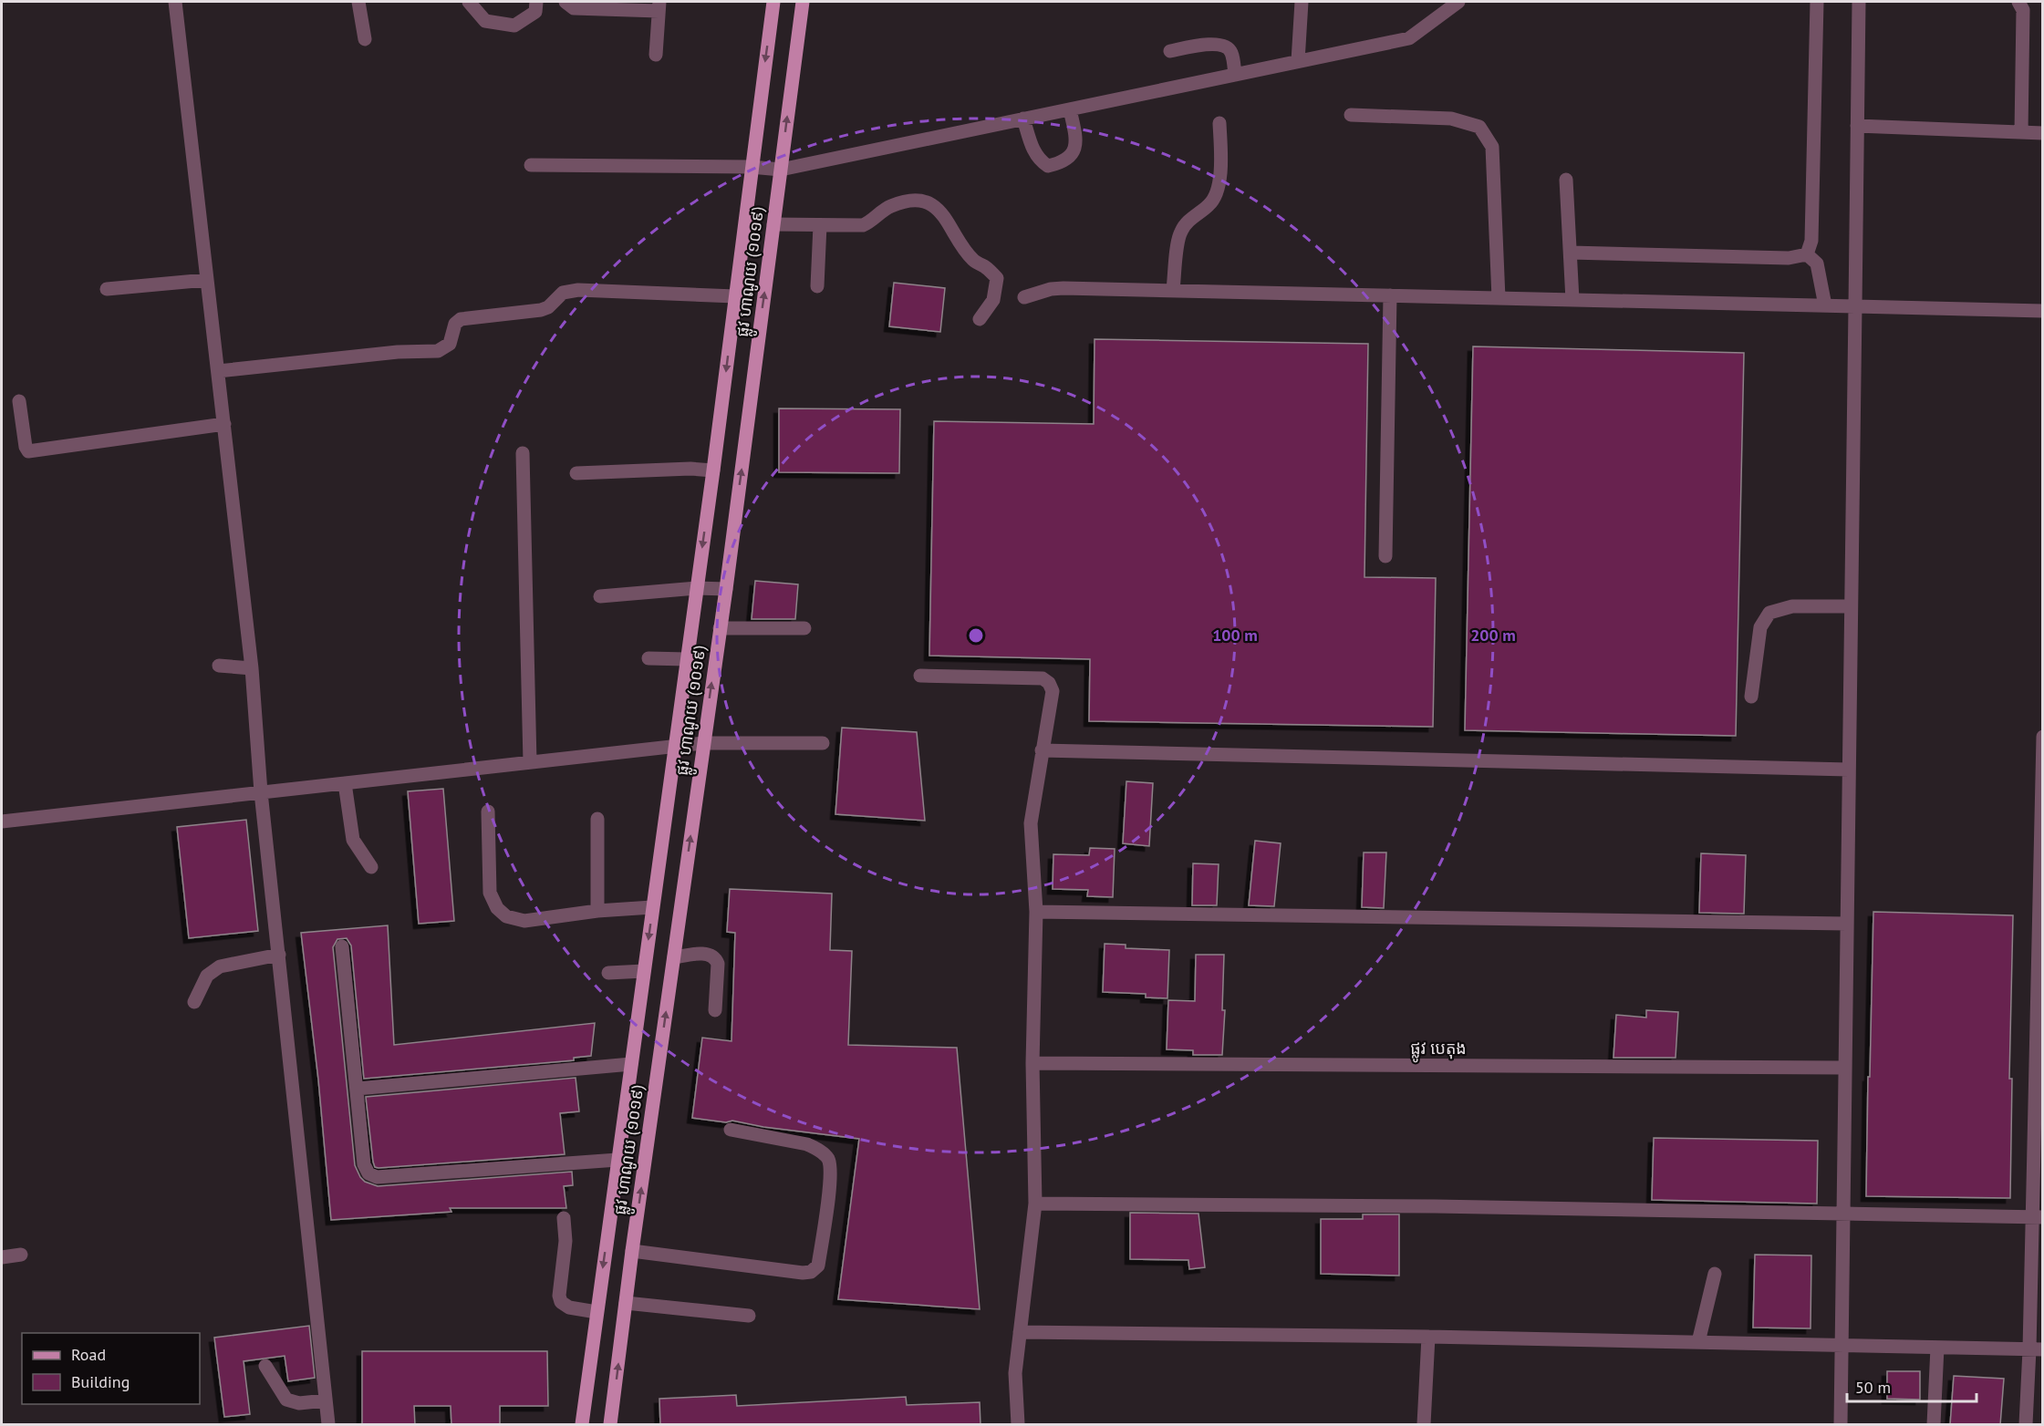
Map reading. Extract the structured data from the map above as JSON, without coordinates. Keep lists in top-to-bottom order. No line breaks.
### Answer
{"streets":{"main road":["ផ្លូវ ហាណូយ (១០១៩)"],"street":["ផ្លូវ បេតុង"]},"legend":["Road","Building"],"scale_bar":"50 m","rings":["100 m","200 m"]}
